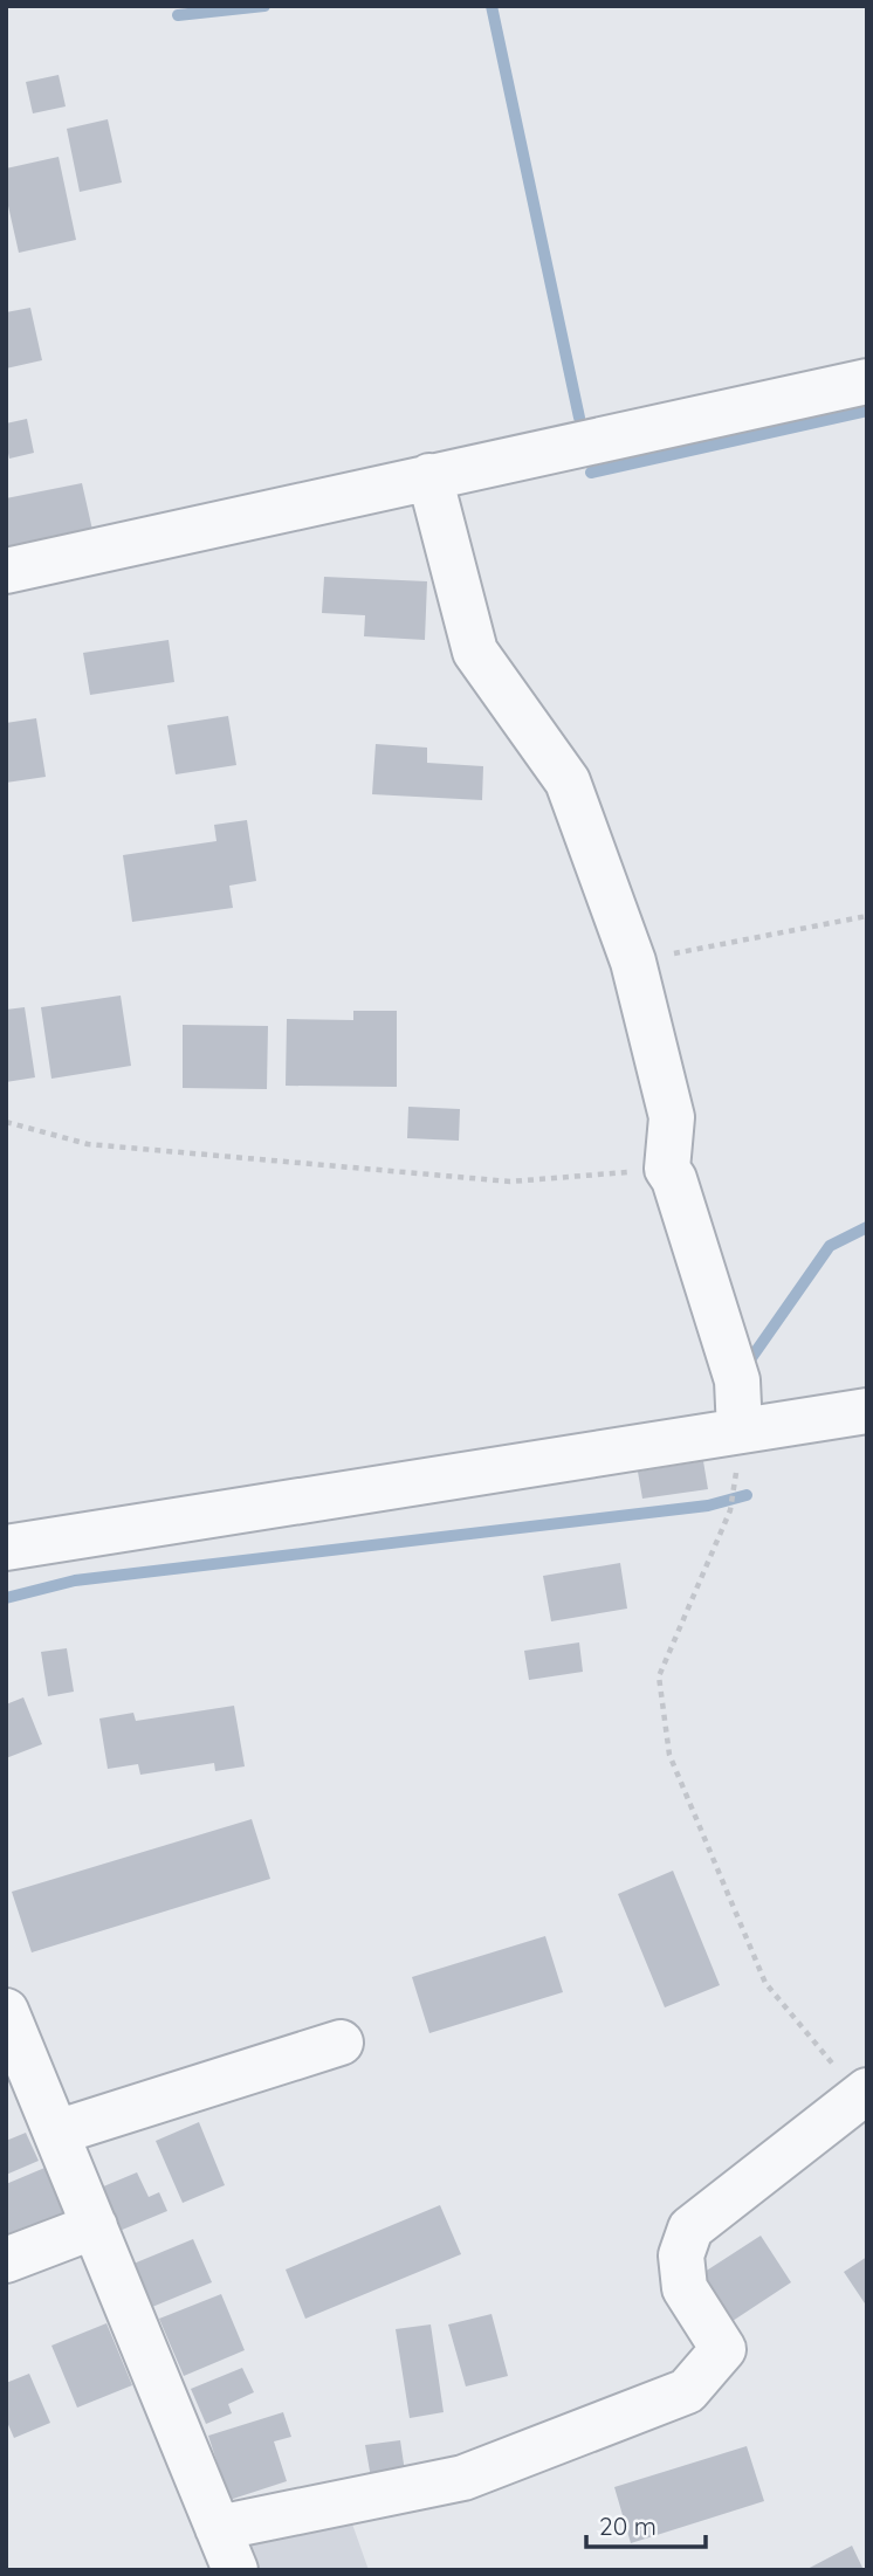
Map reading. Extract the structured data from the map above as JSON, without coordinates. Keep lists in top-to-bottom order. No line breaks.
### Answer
{"scale_bar":"20 m"}
